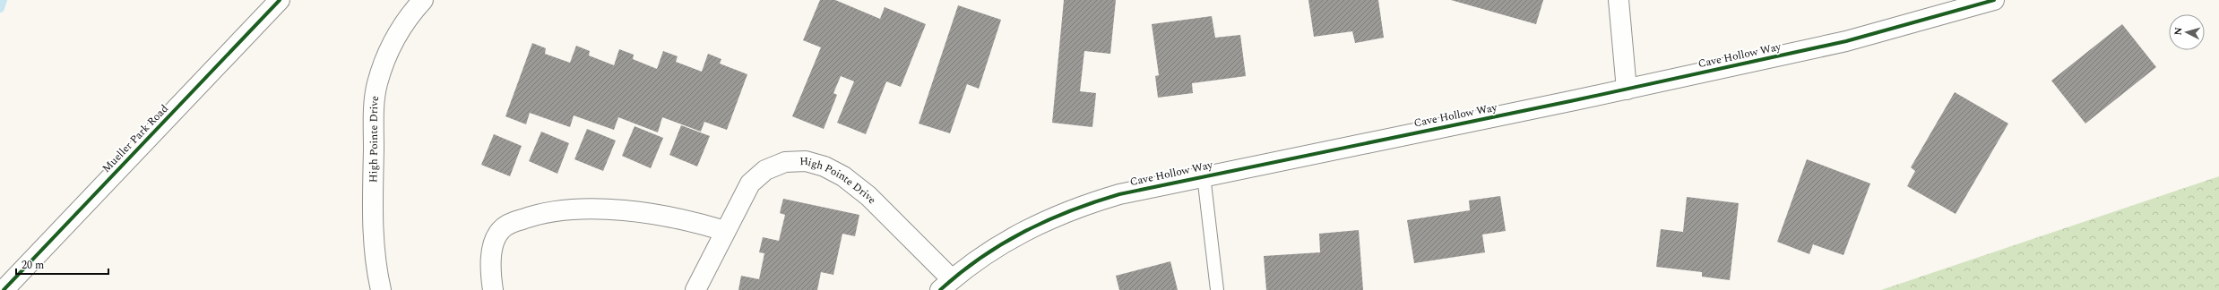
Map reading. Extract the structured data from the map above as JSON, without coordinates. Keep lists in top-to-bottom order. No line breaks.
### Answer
{"streets":{"street":["Cave Hollow Way","Mueller Park Road","High Pointe Drive"]},"crossings":[["Cave Hollow Way","High Pointe Drive"]],"scale_bar":"20 m","north":"left"}
